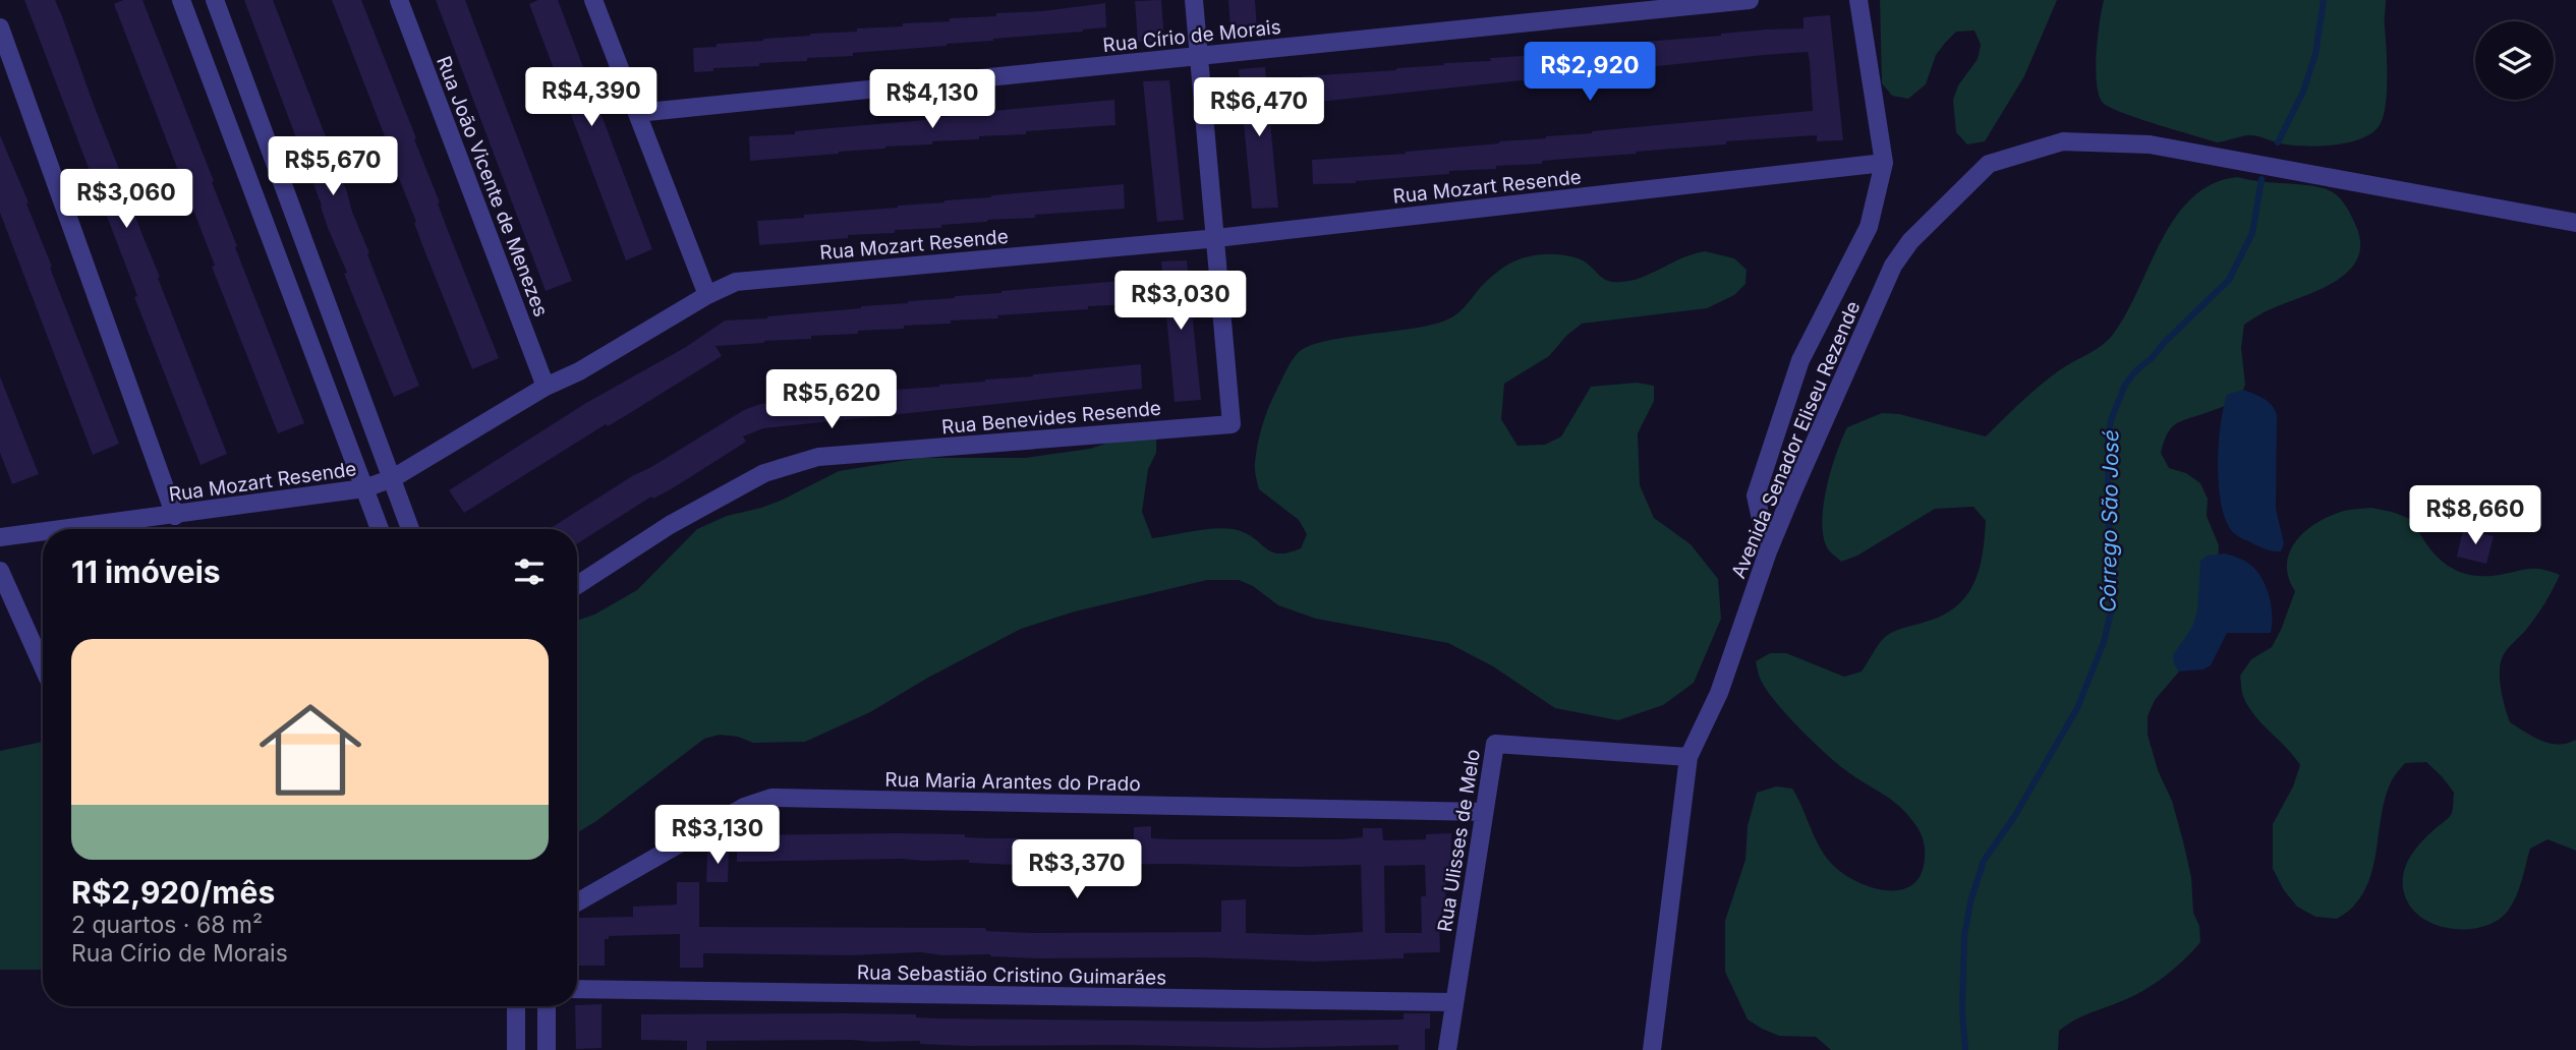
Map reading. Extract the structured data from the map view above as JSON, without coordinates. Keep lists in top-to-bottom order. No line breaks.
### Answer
{"streets":{"street":["Rua Círio de Morais","Rua João Vicente de Menezes","Rua Mozart Resende","Rua Benevides Resende","Avenida Senador Eliseu Rezende","Rua Maria Arantes do Prado","Rua Ulisses de Melo","Rua Sebastião Cristino Guimarães"]},"crossings":[["Rua João Vicente de Menezes","Rua Mozart Resende"],["Rua Mozart Resende","Rua Benevides Resende"],["Avenida Senador Eliseu Rezende","Rua Ulisses de Melo"],["Rua Maria Arantes do Prado","Rua Ulisses de Melo"],["Rua Ulisses de Melo","Rua Sebastião Cristino Guimarães"]],"water":["Córrego São José"],"page":{"price":["R$2,920","R$4,390","R$4,130","R$6,470","R$5,670","R$3,060","R$3,030","R$5,620","R$8,660","R$3,130","R$3,370"],"heading":"11 imóveis","list":[{"name":"R$2,920/mês","note":"2 quartos · 68 m² · Rua Círio de Morais"}]}}
